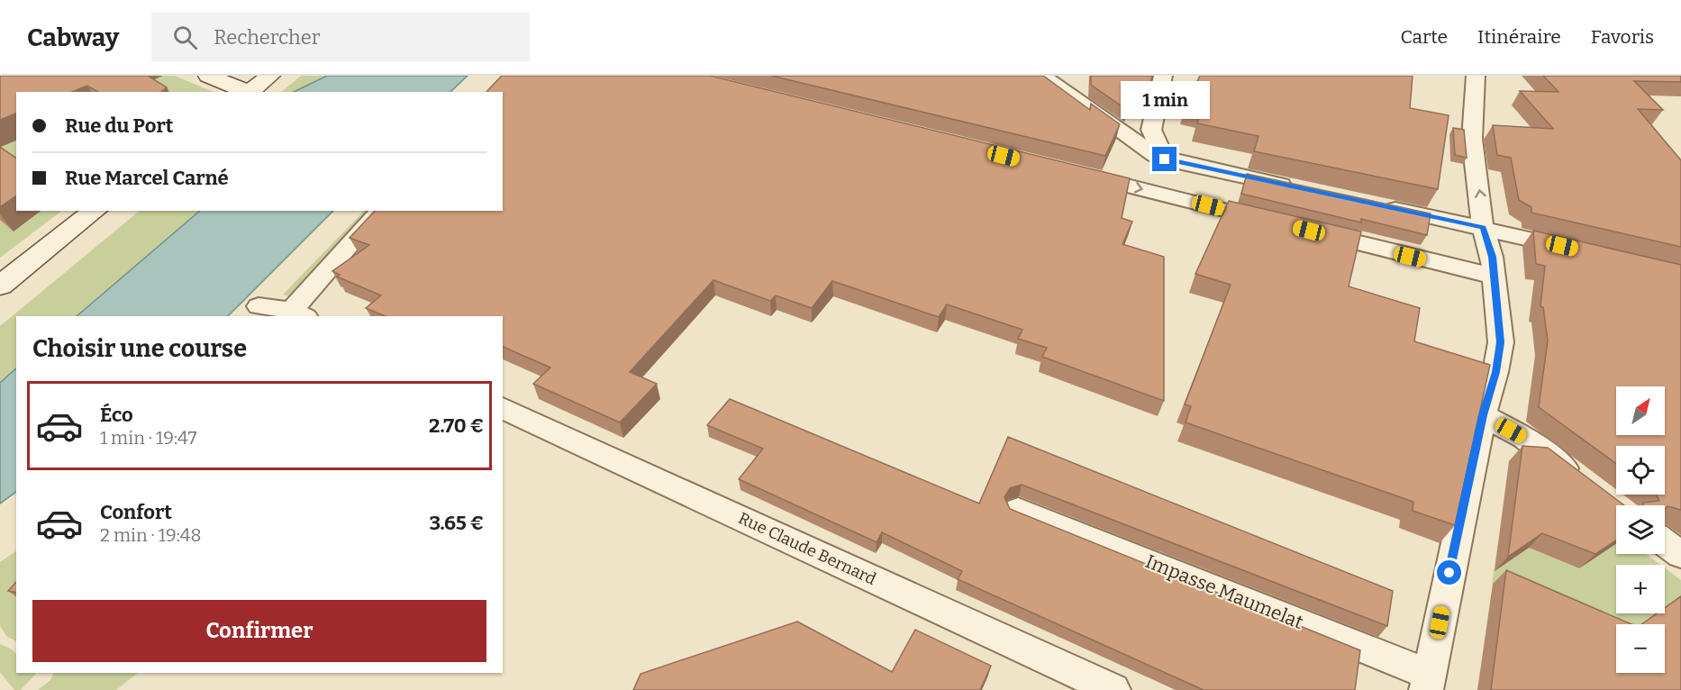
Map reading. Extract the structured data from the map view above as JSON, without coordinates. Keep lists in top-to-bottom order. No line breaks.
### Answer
{"streets":{"street":["Rue Claude Bernard","Impasse Maumelat"]},"north":"top right","page":{"header":"Cabway","search":"Rechercher","nav":["Carte","Itinéraire","Favoris"],"bubble":"1 min","banner":["Rue du Port","Rue Marcel Carné"],"heading":"Choisir une course","list":[{"name":"Éco","note":"1 min · 19:47","value":"2.70 €"},{"name":"Confort","note":"2 min · 19:48","value":"3.65 €"}],"map_buttons":["+","−"],"buttons":"Confirmer"}}
